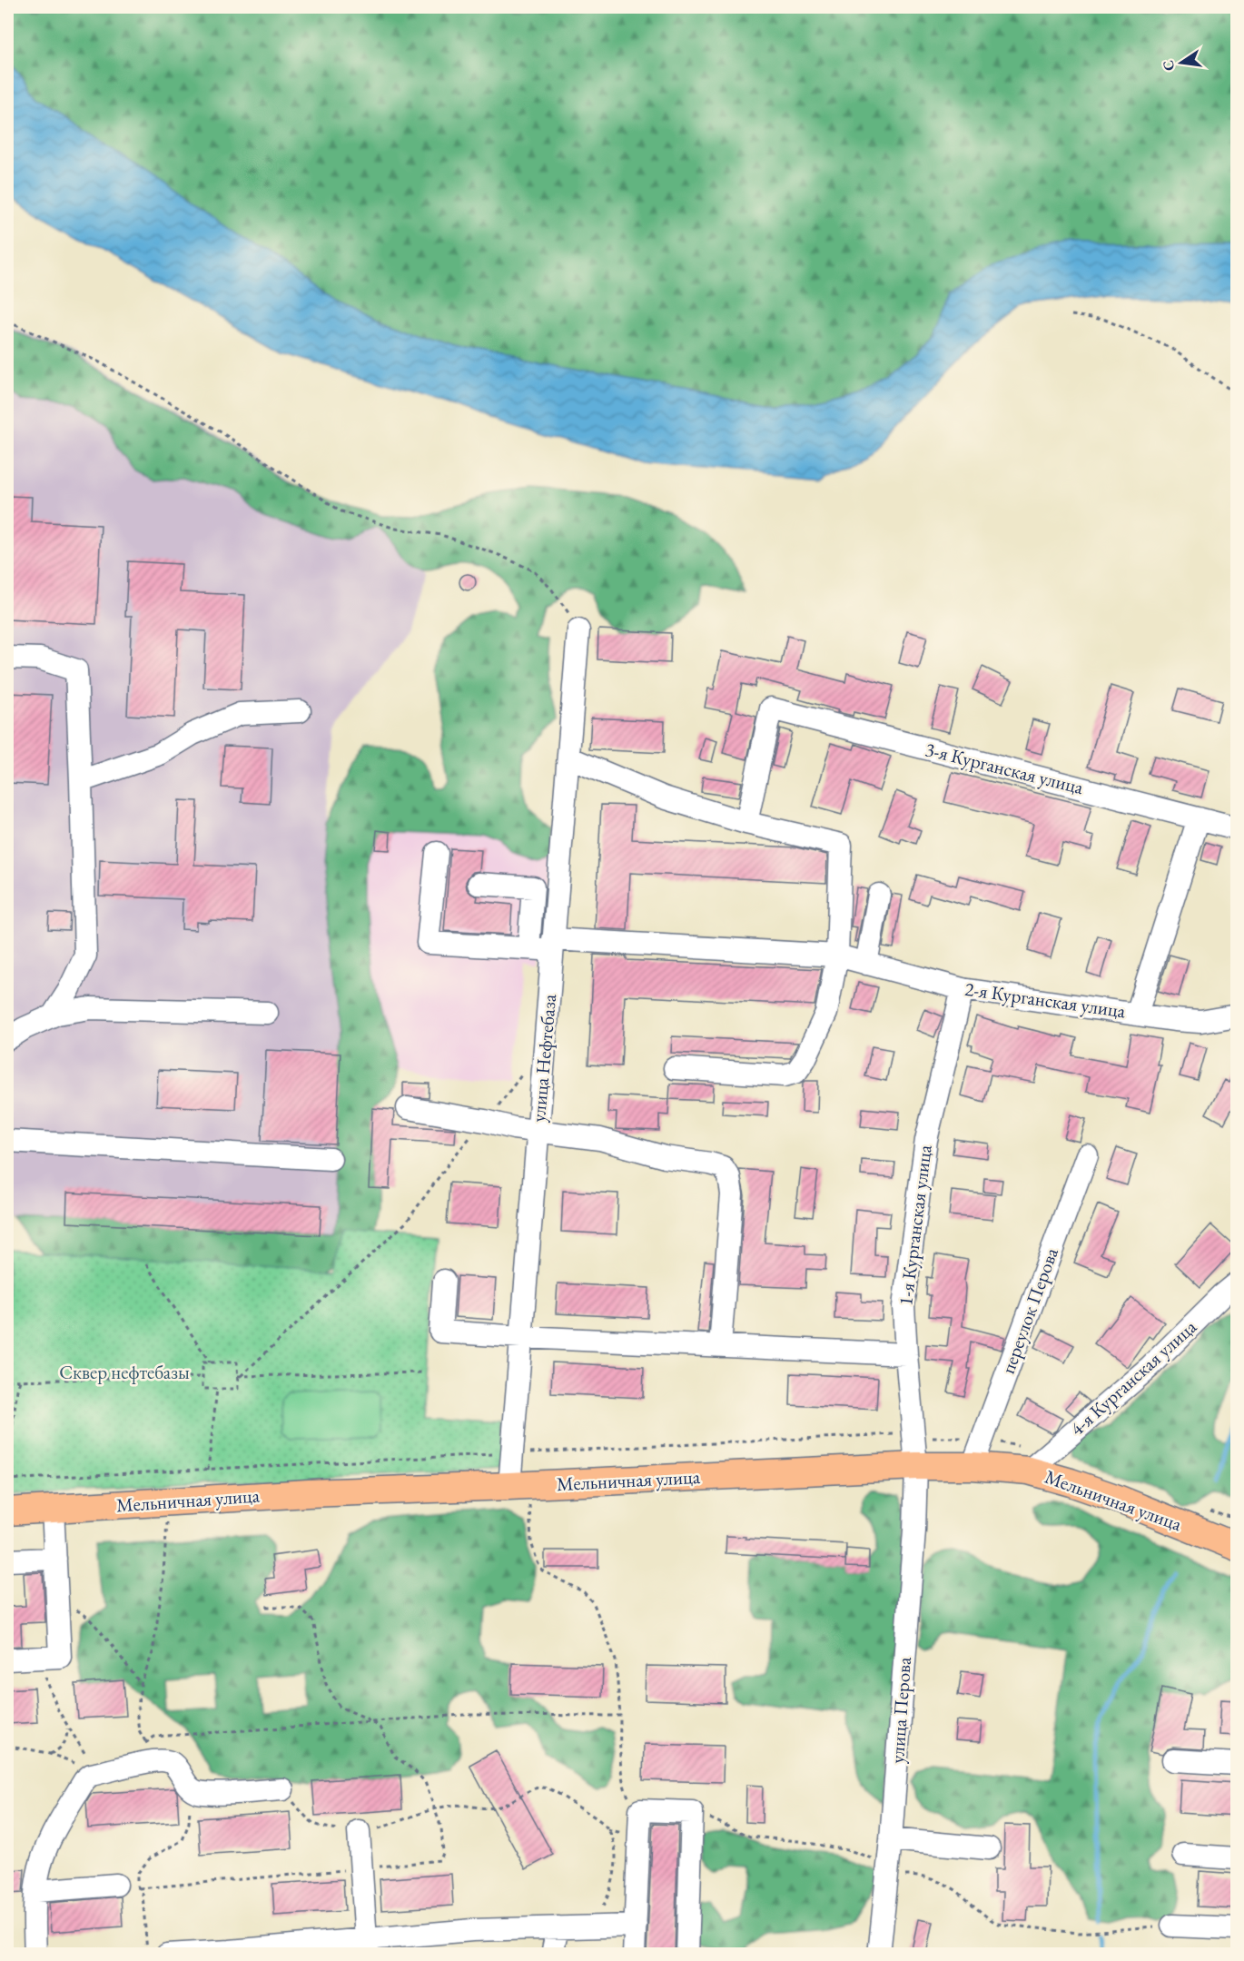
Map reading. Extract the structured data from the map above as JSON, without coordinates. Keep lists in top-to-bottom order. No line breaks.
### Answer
{"streets":{"main road":["Мельничная улица"],"street":["3-я Курганская улица","2-я Курганская улица","улица Нефтебаза","1-я Курганская улица","переулок Перова","4-я Курганская улица","улица Перова"]},"crossings":[["2-я Курганская улица","улица Нефтебаза"],["2-я Курганская улица","1-я Курганская улица"],["улица Нефтебаза","Мельничная улица"],["1-я Курганская улица","Мельничная улица"],["1-я Курганская улица","улица Перова"],["переулок Перова","Мельничная улица"],["4-я Курганская улица","Мельничная улица"],["Мельничная улица","улица Перова"]],"parks":["Сквер нефтебазы"],"north":"left"}
